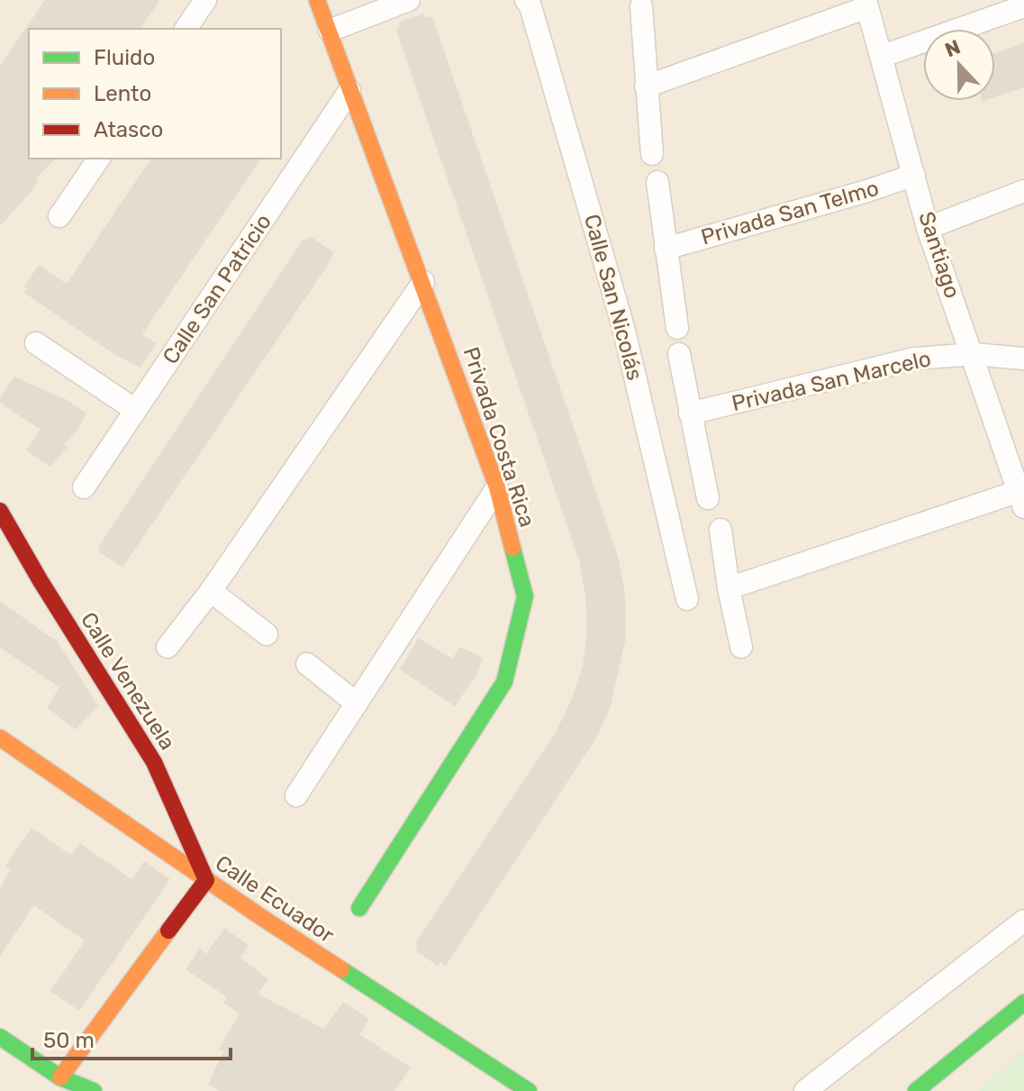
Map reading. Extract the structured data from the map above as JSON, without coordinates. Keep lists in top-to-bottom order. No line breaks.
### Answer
{"streets":{"street":["Privada San Telmo","Santiago","Calle San Patricio","Calle San Nicolás","Privada San Marcelo","Privada Costa Rica","Calle Venezuela","Calle Ecuador"]},"crossings":[["Privada San Telmo","Santiago"],["Santiago","Privada San Marcelo"],["Calle San Patricio","Privada Costa Rica"],["Calle Venezuela","Calle Ecuador"]],"legend":["Fluido","Lento","Atasco"],"scale_bar":"50 m","north":"top"}
